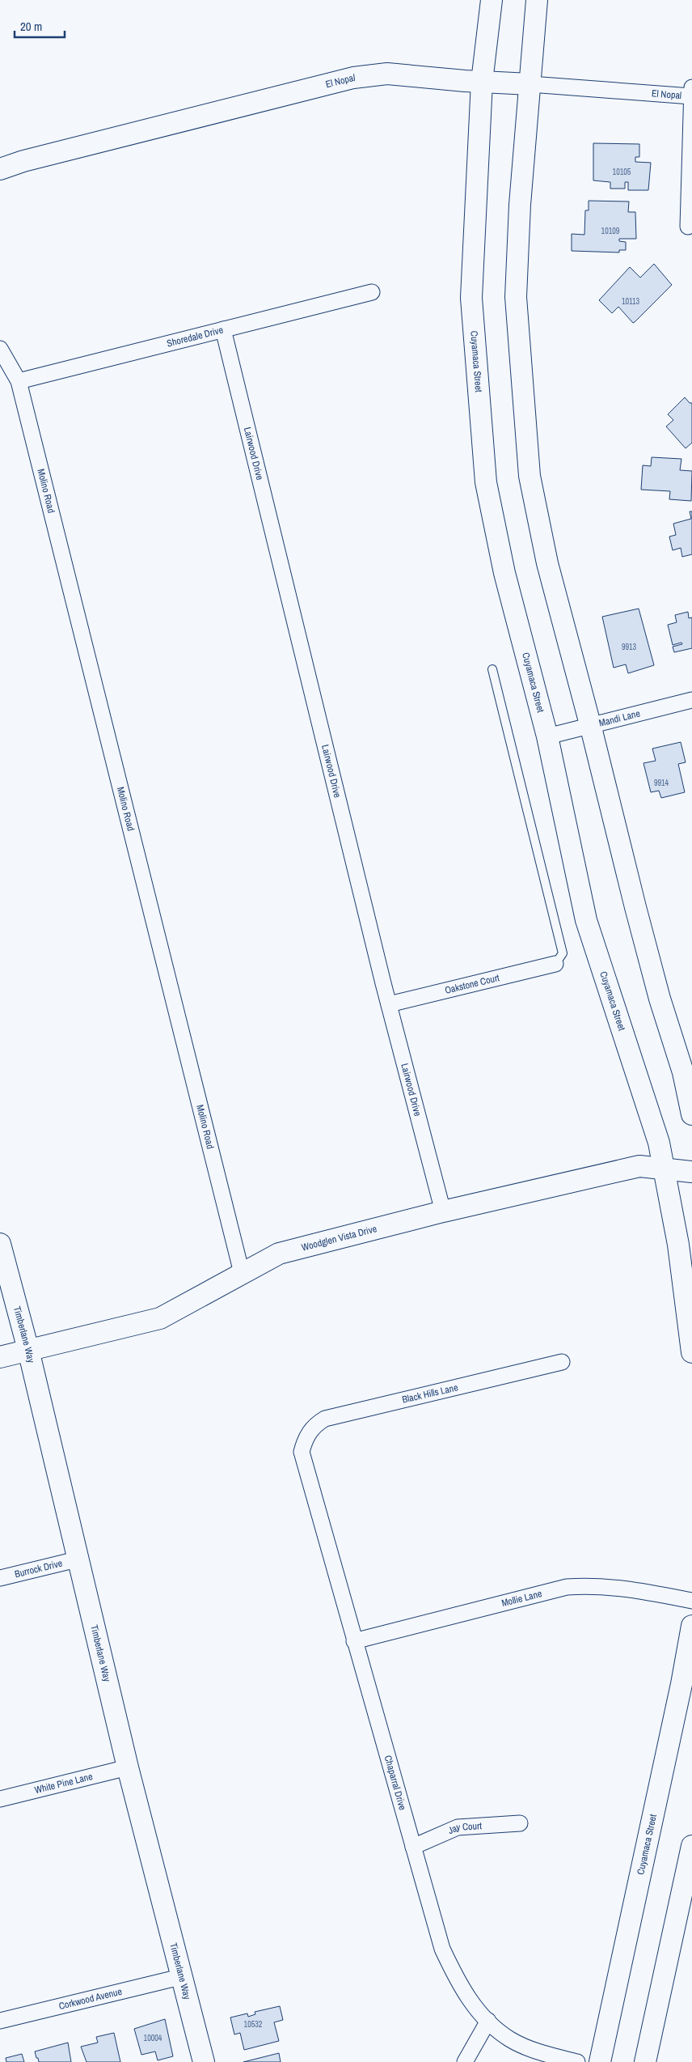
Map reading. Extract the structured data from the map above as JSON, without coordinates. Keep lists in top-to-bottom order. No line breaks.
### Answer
{"streets":{"main road":["El Nopal","Cuyamaca Street","Woodglen Vista Drive","Timberlane Way"],"street":["Shoredale Drive","Lairwood Drive","Molino Road","Mandi Lane","Oakstone Court","Black Hills Lane","Burrock Drive","Mollie Lane","Chaparral Drive","White Pine Lane","Jay Court","Corkwood Avenue"]},"crossings":[["El Nopal","Cuyamaca Street"],["Shoredale Drive","Lairwood Drive"],["Shoredale Drive","Molino Road"],["Cuyamaca Street","Mandi Lane"],["Cuyamaca Street","Woodglen Vista Drive"],["Lairwood Drive","Oakstone Court"],["Lairwood Drive","Woodglen Vista Drive"],["Molino Road","Woodglen Vista Drive"],["Woodglen Vista Drive","Timberlane Way"],["Timberlane Way","Burrock Drive"],["Timberlane Way","White Pine Lane"],["Timberlane Way","Corkwood Avenue"],["Black Hills Lane","Chaparral Drive"],["Mollie Lane","Chaparral Drive"],["Chaparral Drive","Jay Court"]],"house_numbers":["10105","10109","10113","9913","9914","10532","10004"],"scale_bar":"20 m"}
